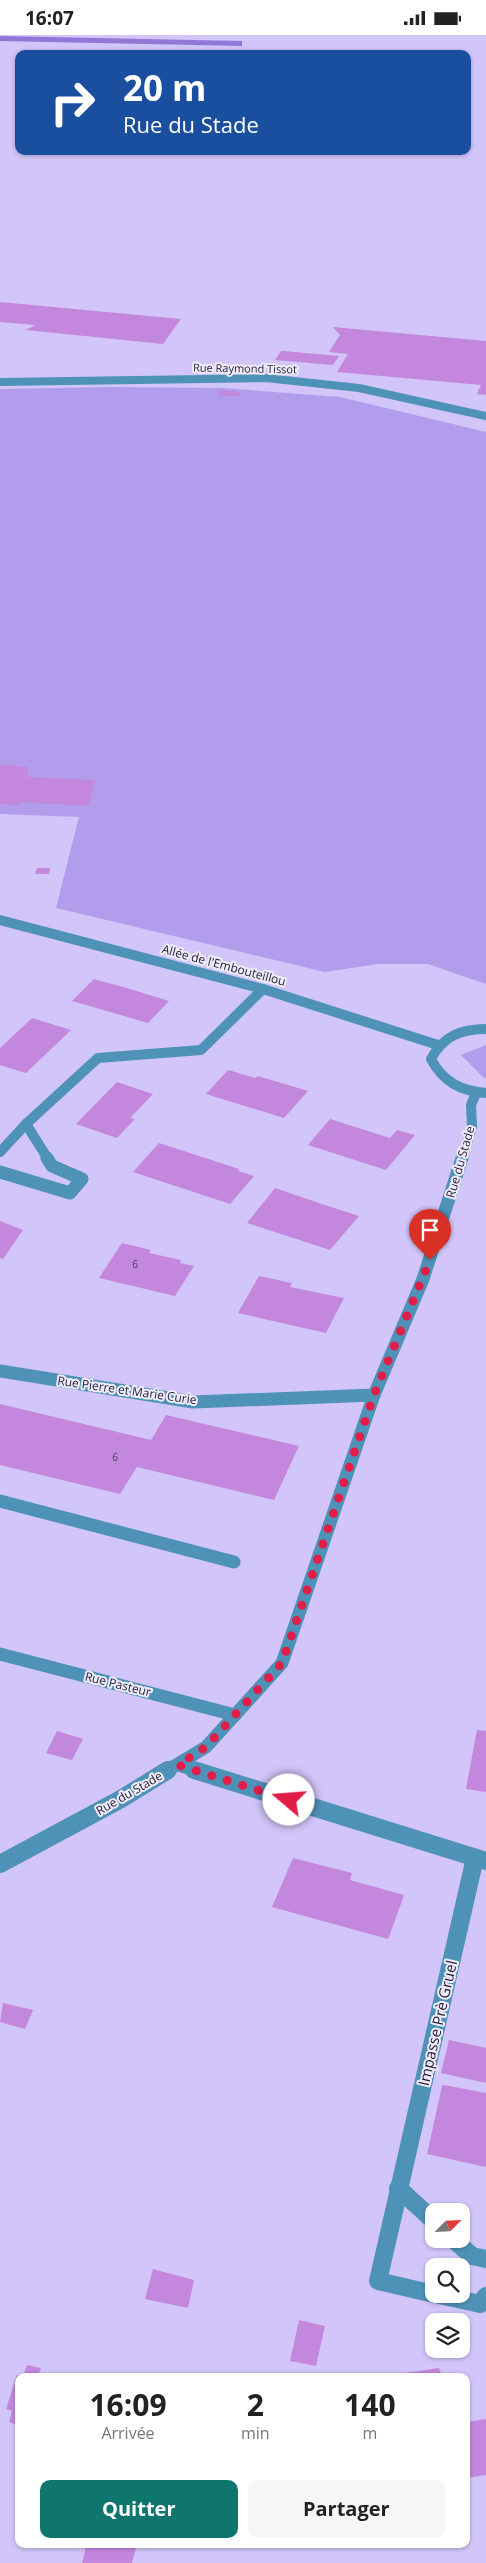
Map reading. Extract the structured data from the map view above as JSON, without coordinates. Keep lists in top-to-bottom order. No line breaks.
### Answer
{"streets":{"street":["Rue Raymond Tissot","Allée de l'Embouteillou","Rue du Stade","Rue Pierre et Marie Curie","Rue Pasteur","Impasse Prè Gruel"]},"crossings":[["Rue du Stade","Rue Pierre et Marie Curie"],["Rue du Stade","Rue Pasteur"],["Rue du Stade","Impasse Prè Gruel"]],"house_numbers":["6","6"],"north":"top right","page":{"status":"16:07","turn":["20 m","Rue du Stade"],"eta":["16:09","Arrivée","2","min","140","m"],"buttons":["Quitter","Partager"]}}
